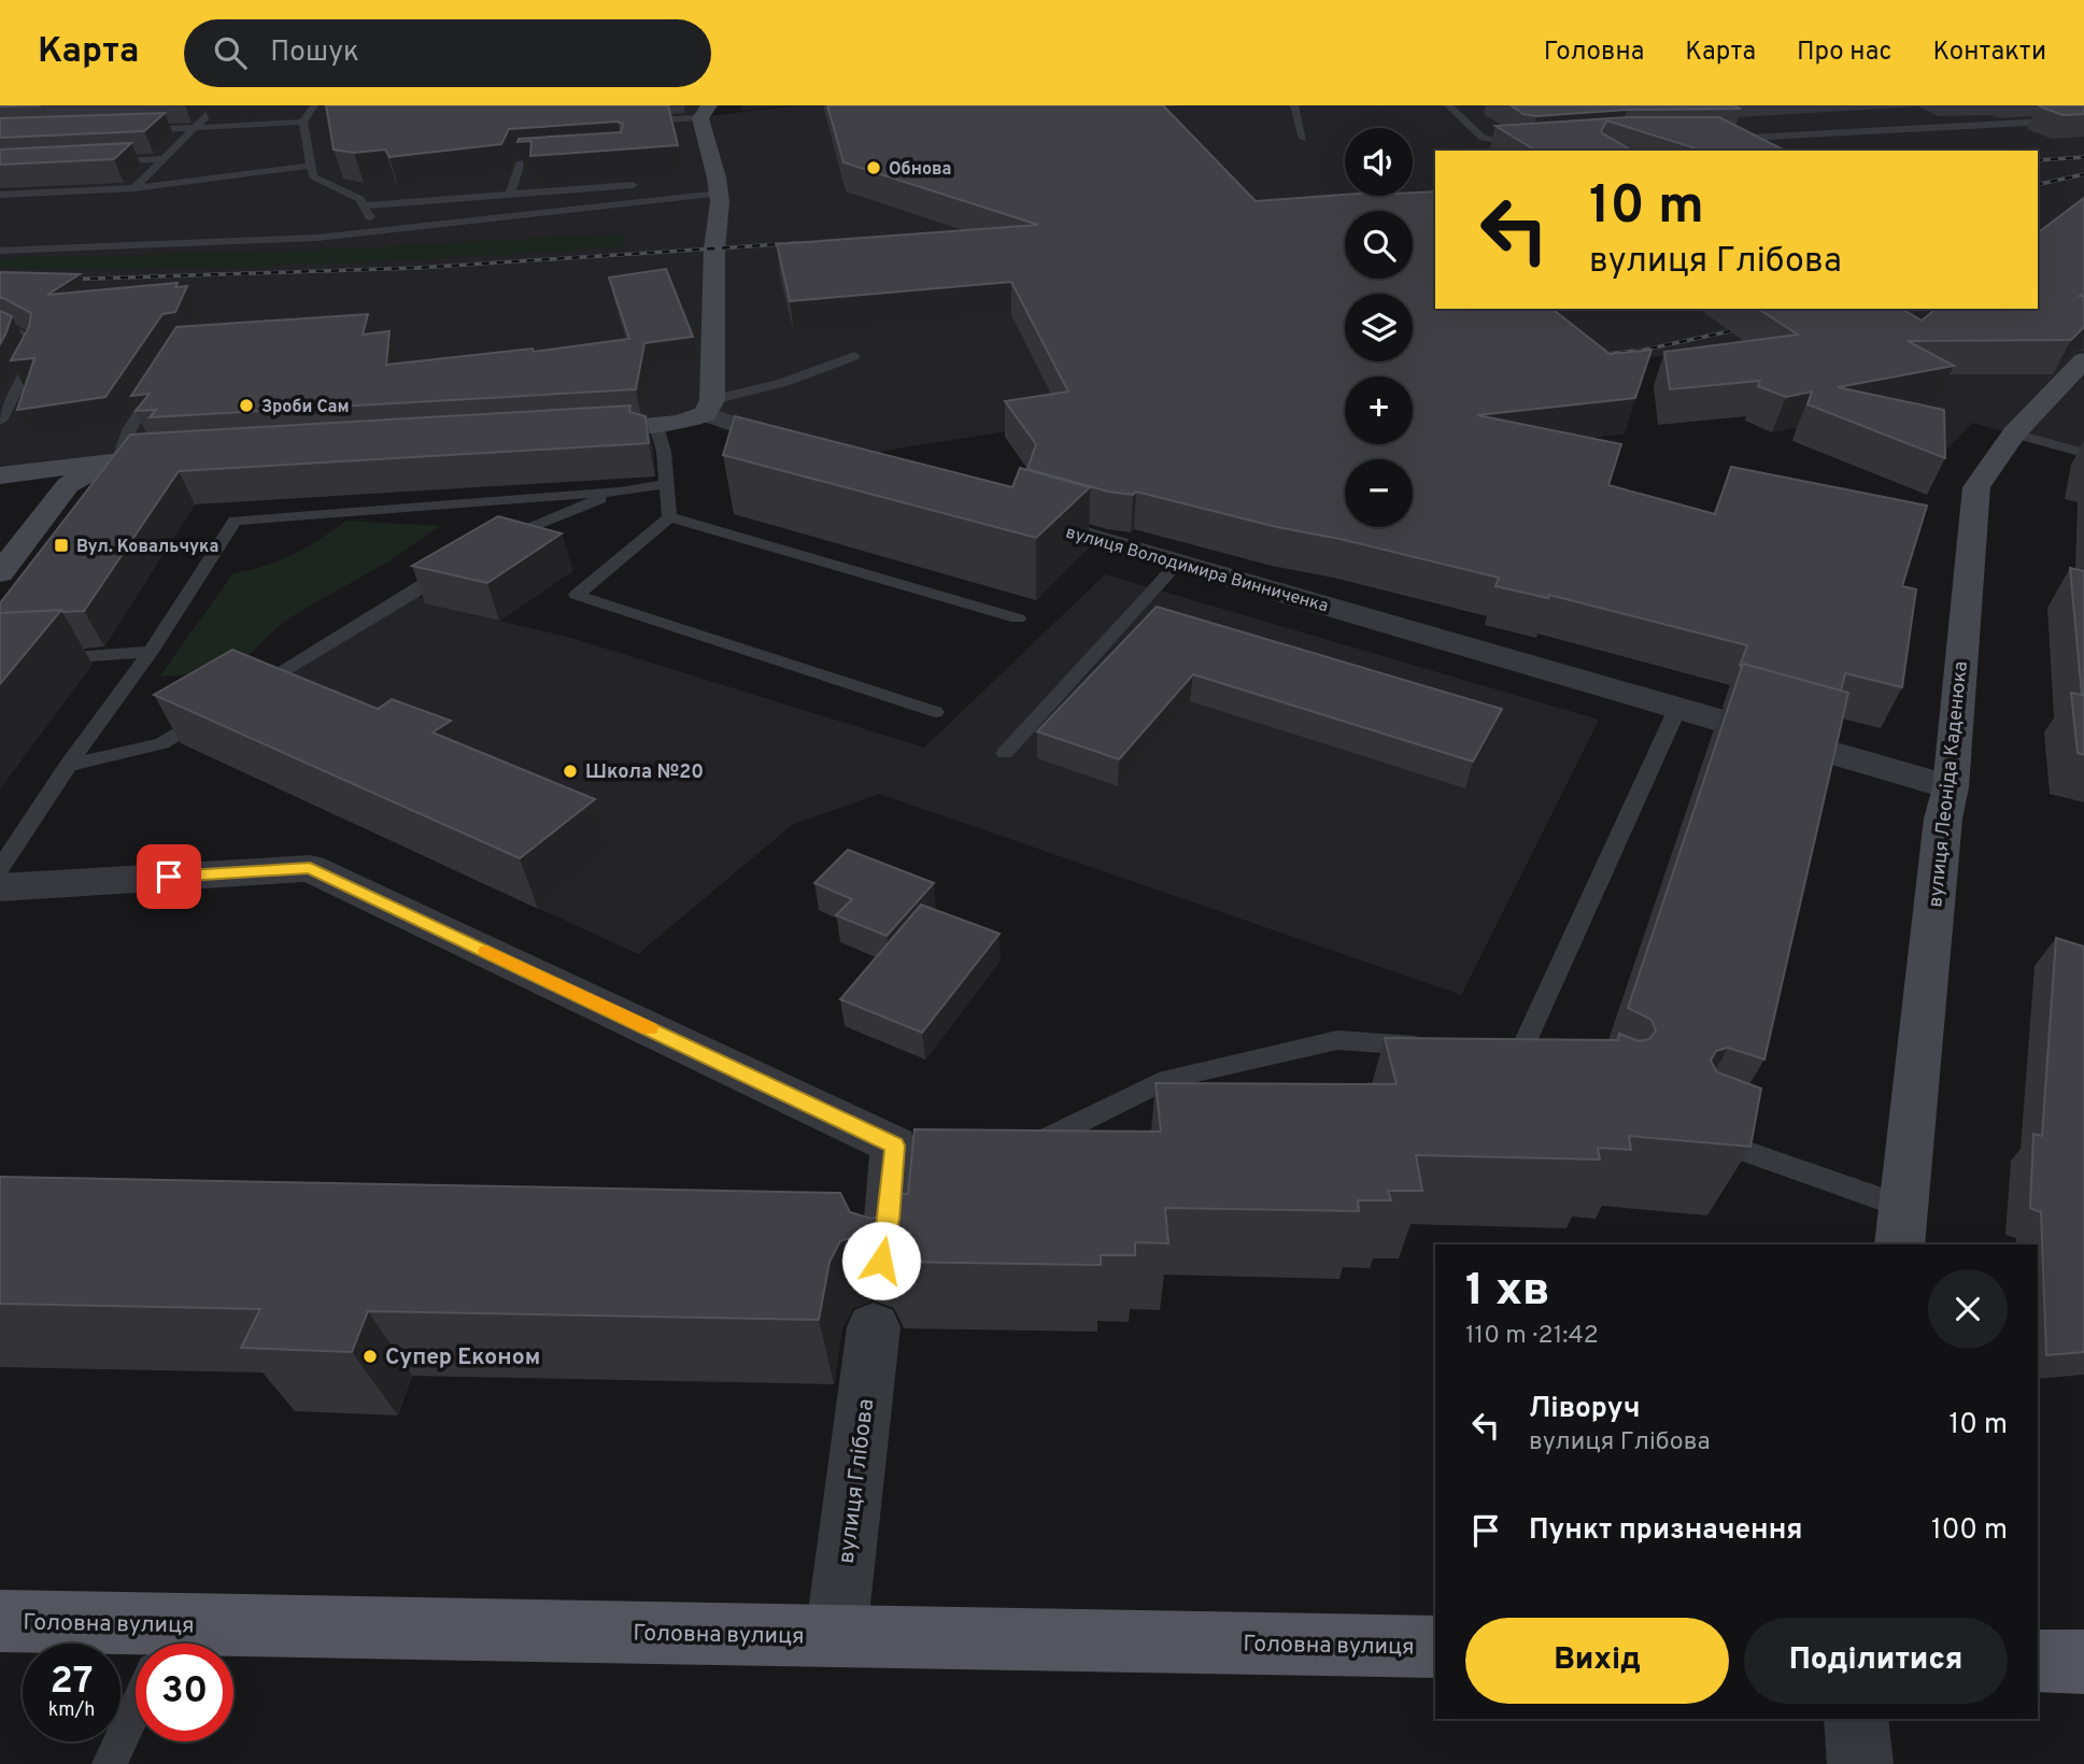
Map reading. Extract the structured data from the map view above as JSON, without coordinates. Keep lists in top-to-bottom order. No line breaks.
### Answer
{"streets":{"main road":["вулиця Леоніда Каденюка","Головна вулиця"],"street":["вулиця Володимира Винниченка","вулиця Глібова"]},"crossings":[["вулиця Володимира Винниченка","вулиця Леоніда Каденюка"],["вулиця Глібова","Головна вулиця"]],"places":{"other":["Обнова","Зроби Сам","Школа №20","Супер Економ"],"transit":["Вул. Ковальчука"]},"page":{"header":"Карта","search":"Пошук","nav":["Головна","Карта","Про нас","Контакти"],"map_buttons":["+","−"],"turn":["10 m","вулиця Глібова"],"heading":["1 хв","110 m · 21:42"],"list":[{"name":"Ліворуч","note":"вулиця Глібова","value":"10 m"},{"name":"Пункт призначення","value":"100 m"}],"buttons":["Вихід","Поділитися"],"speed":"27 km/h","limit":"30"}}
